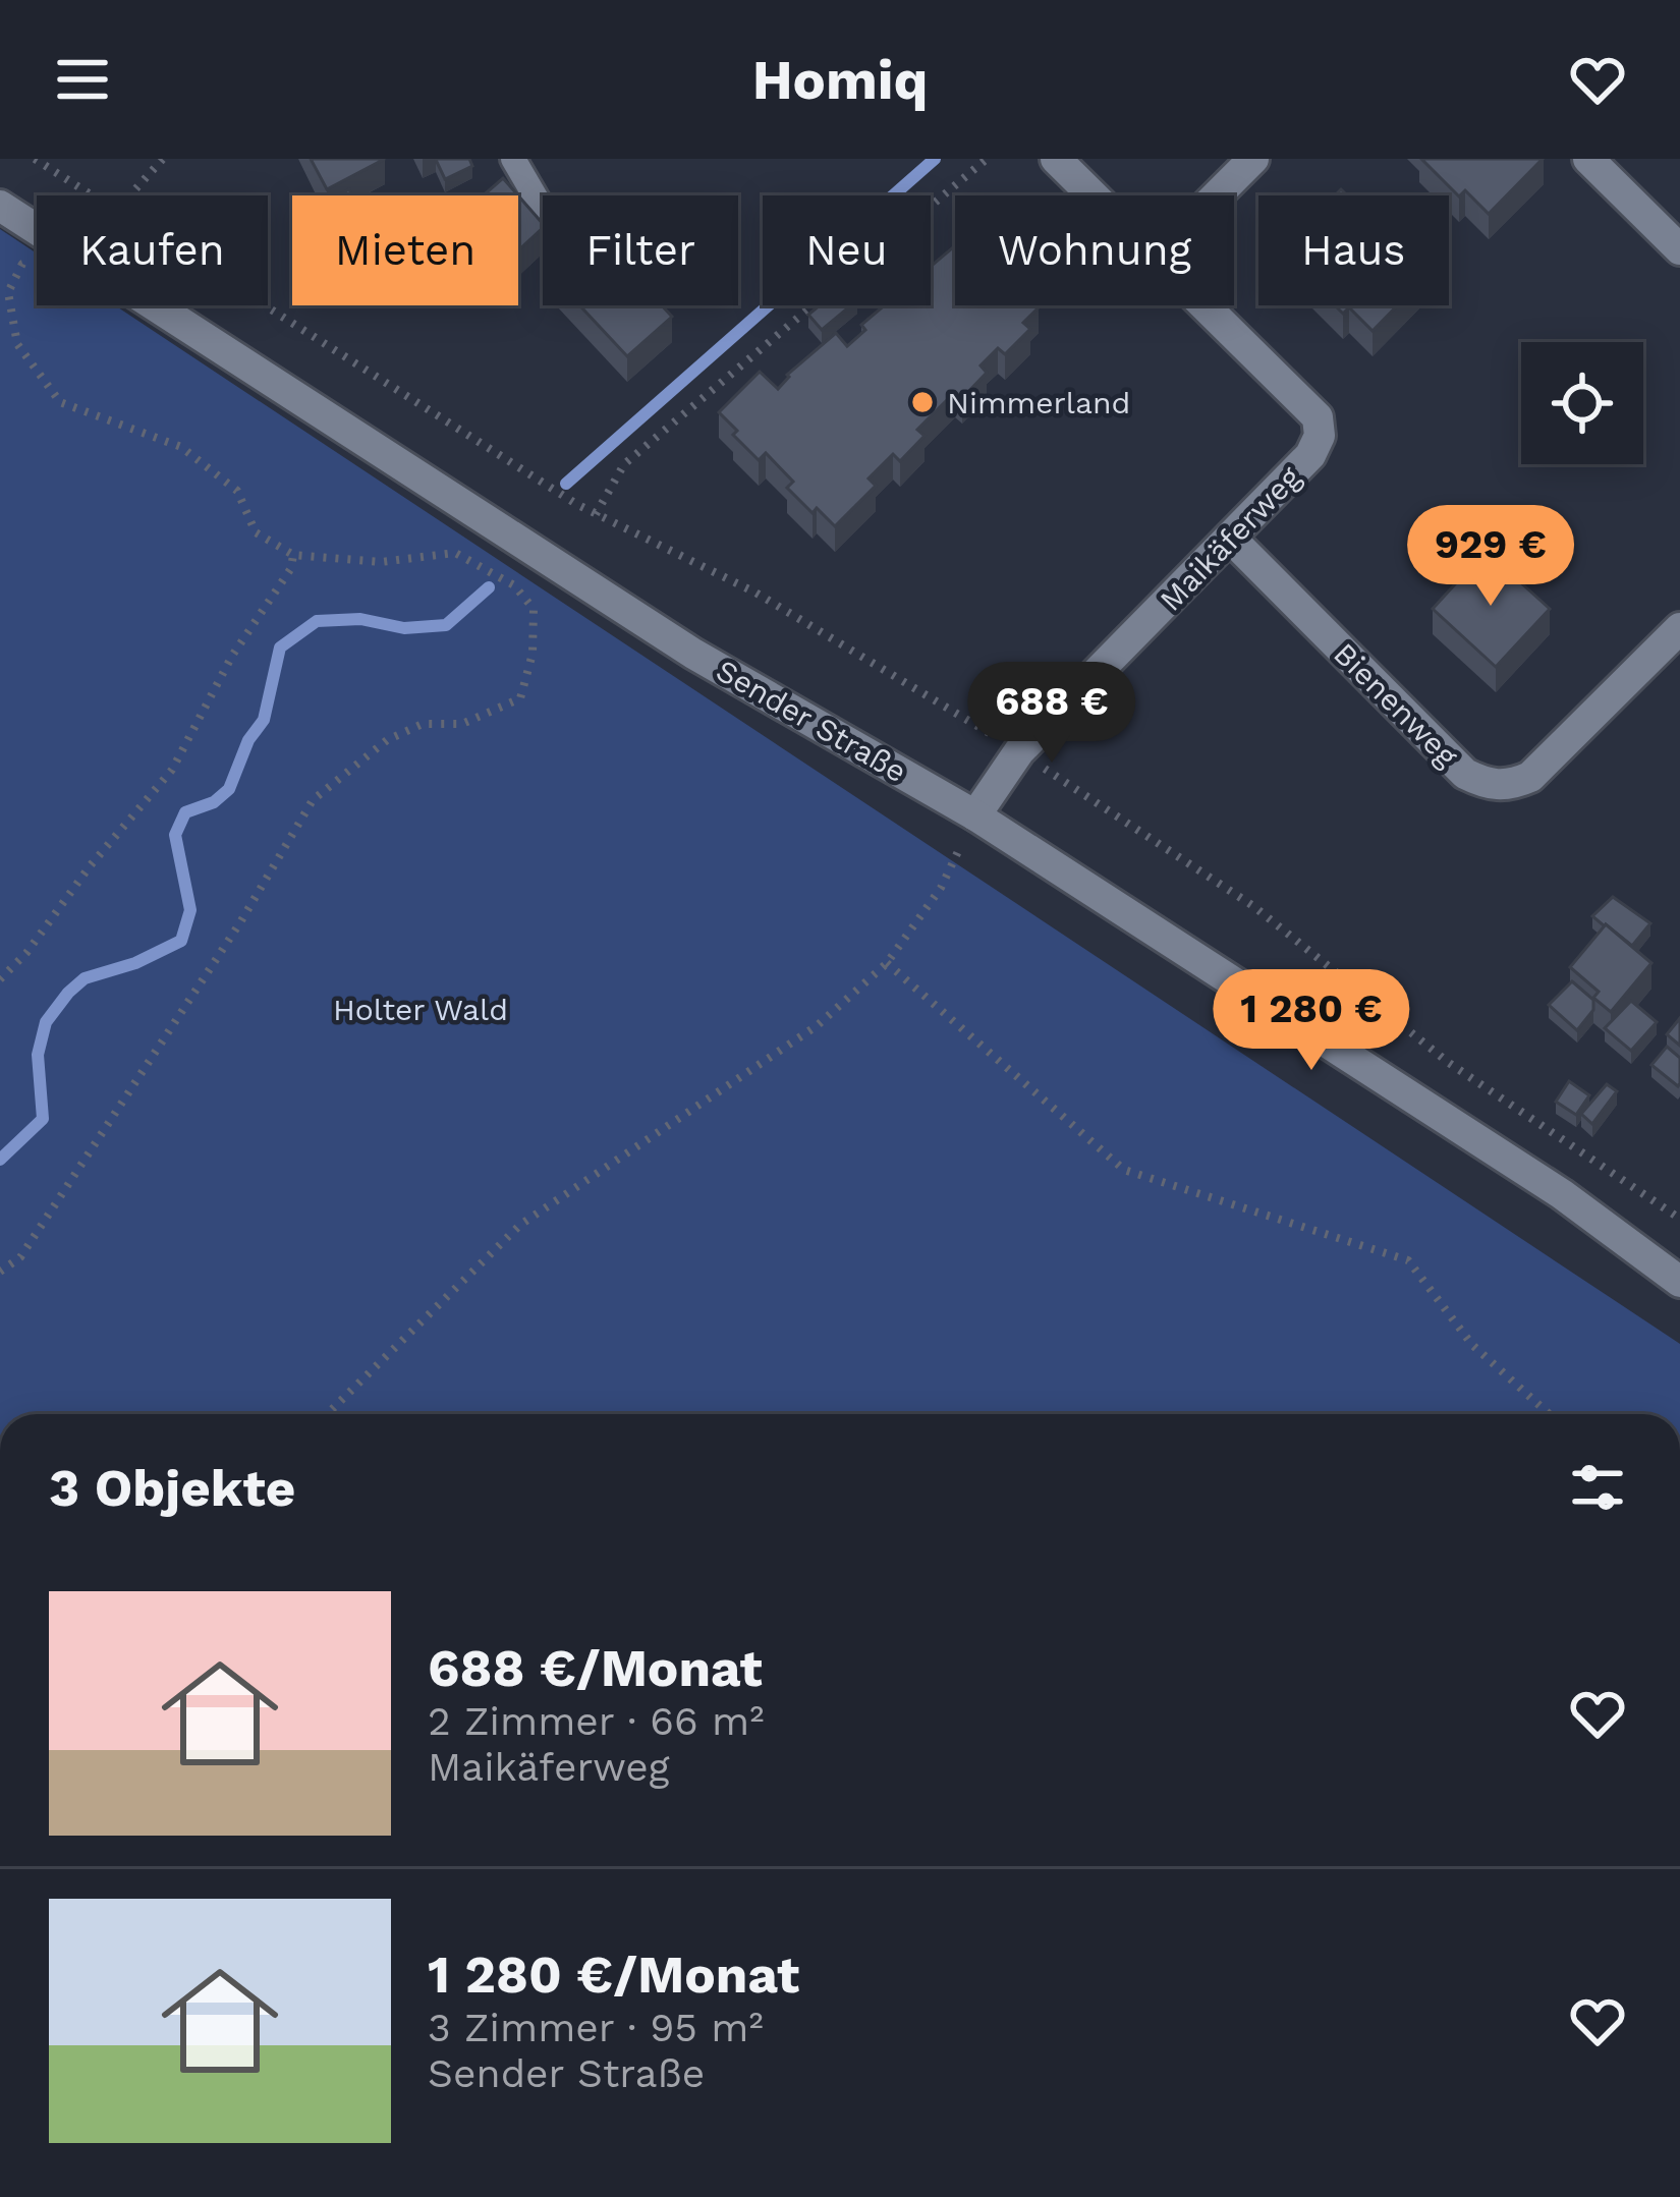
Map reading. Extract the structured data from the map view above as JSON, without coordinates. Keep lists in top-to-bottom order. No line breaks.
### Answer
{"streets":{"main road":["Maikäferweg","Bienenweg","Sender Straße"]},"crossings":[["Maikäferweg","Bienenweg"],["Maikäferweg","Sender Straße"]],"parks":["Holter Wald"],"places":["Nimmerland"],"page":{"header":"Homiq","chip":["Kaufen","Mieten","Filter","Neu","Wohnung","Haus"],"price":["929 €","688 €","1 280 €"],"heading":"3 Objekte","list":[{"name":"688 €/Monat","note":"2 Zimmer · 66 m² · Maikäferweg"},{"name":"1 280 €/Monat","note":"3 Zimmer · 95 m² · Sender Straße"}]}}
